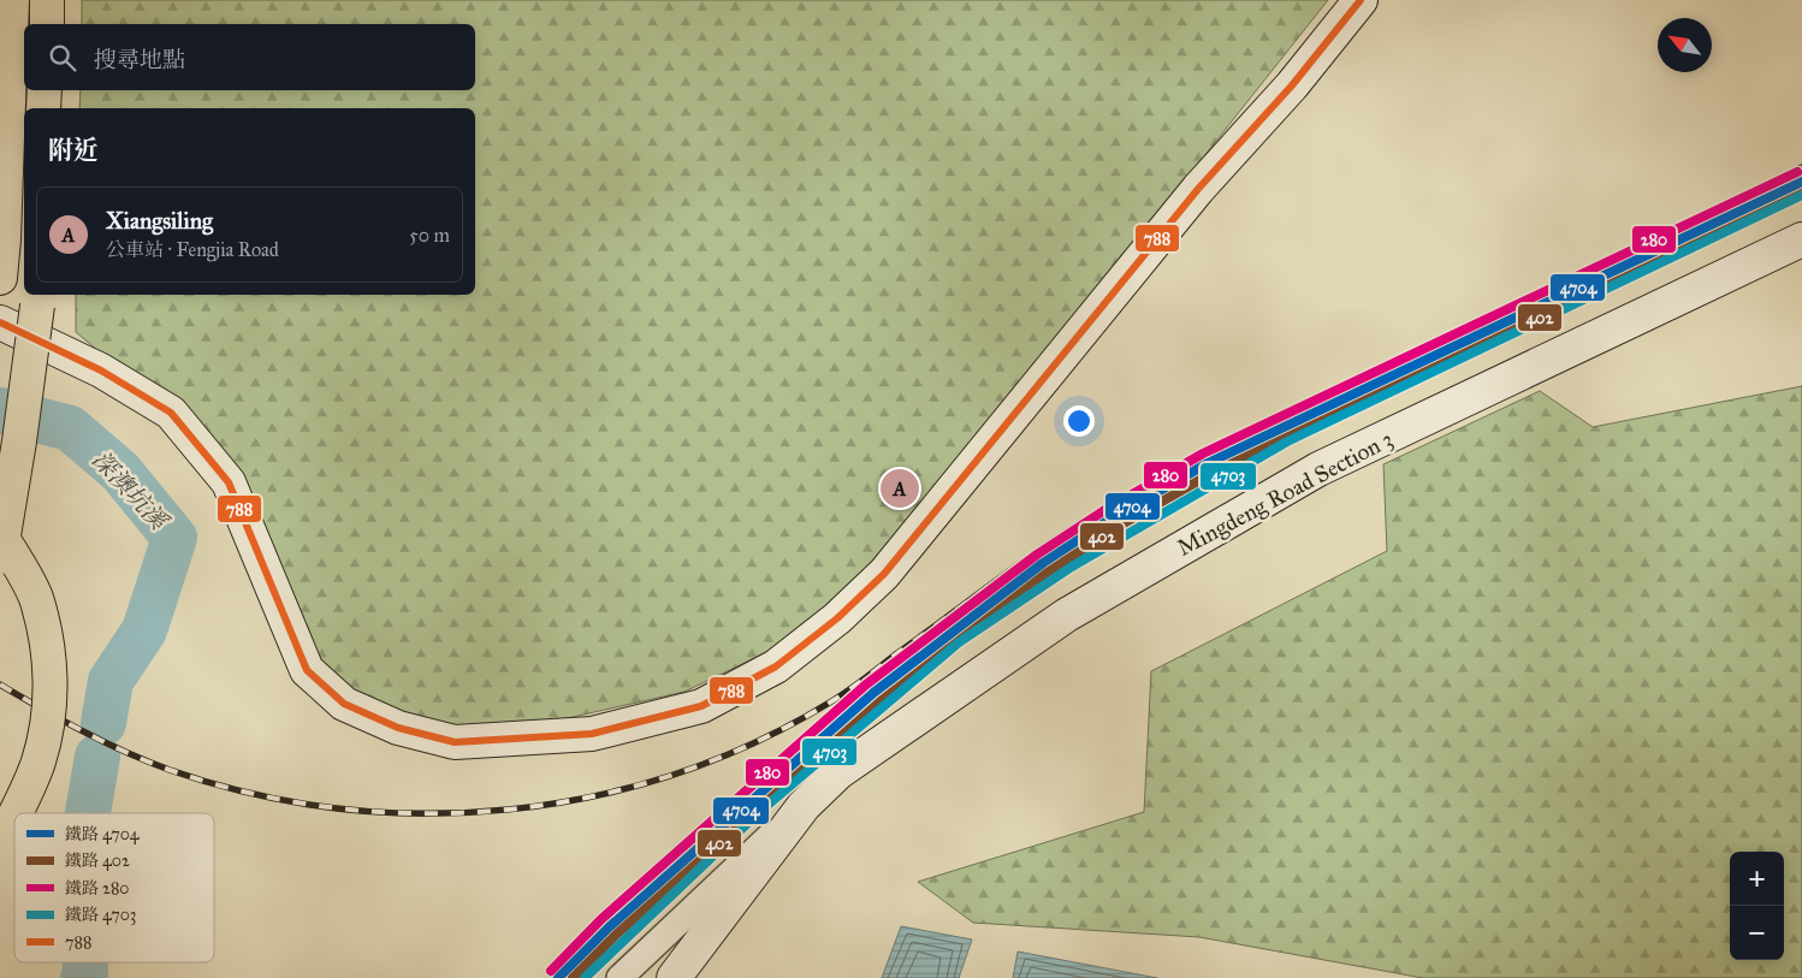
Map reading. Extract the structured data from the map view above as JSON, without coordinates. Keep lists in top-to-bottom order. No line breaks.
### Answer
{"streets":{"main road":["Mingdeng Road Section 3"]},"water":["深澳坑溪"],"lines":["transit line 788","rail line 280","rail line 4704","rail line 402","rail line 4703"],"legend":["鐵路 4704","鐵路 402","鐵路 280","鐵路 4703","788"],"north":"top left","page":{"search":"搜尋地點","heading":"附近","list":[{"mark":"A","name":"Xiangsiling","note":"公車站 · Fengjia Road","value":"50 m"}],"pins":"A","map_buttons":["+","−"]}}
